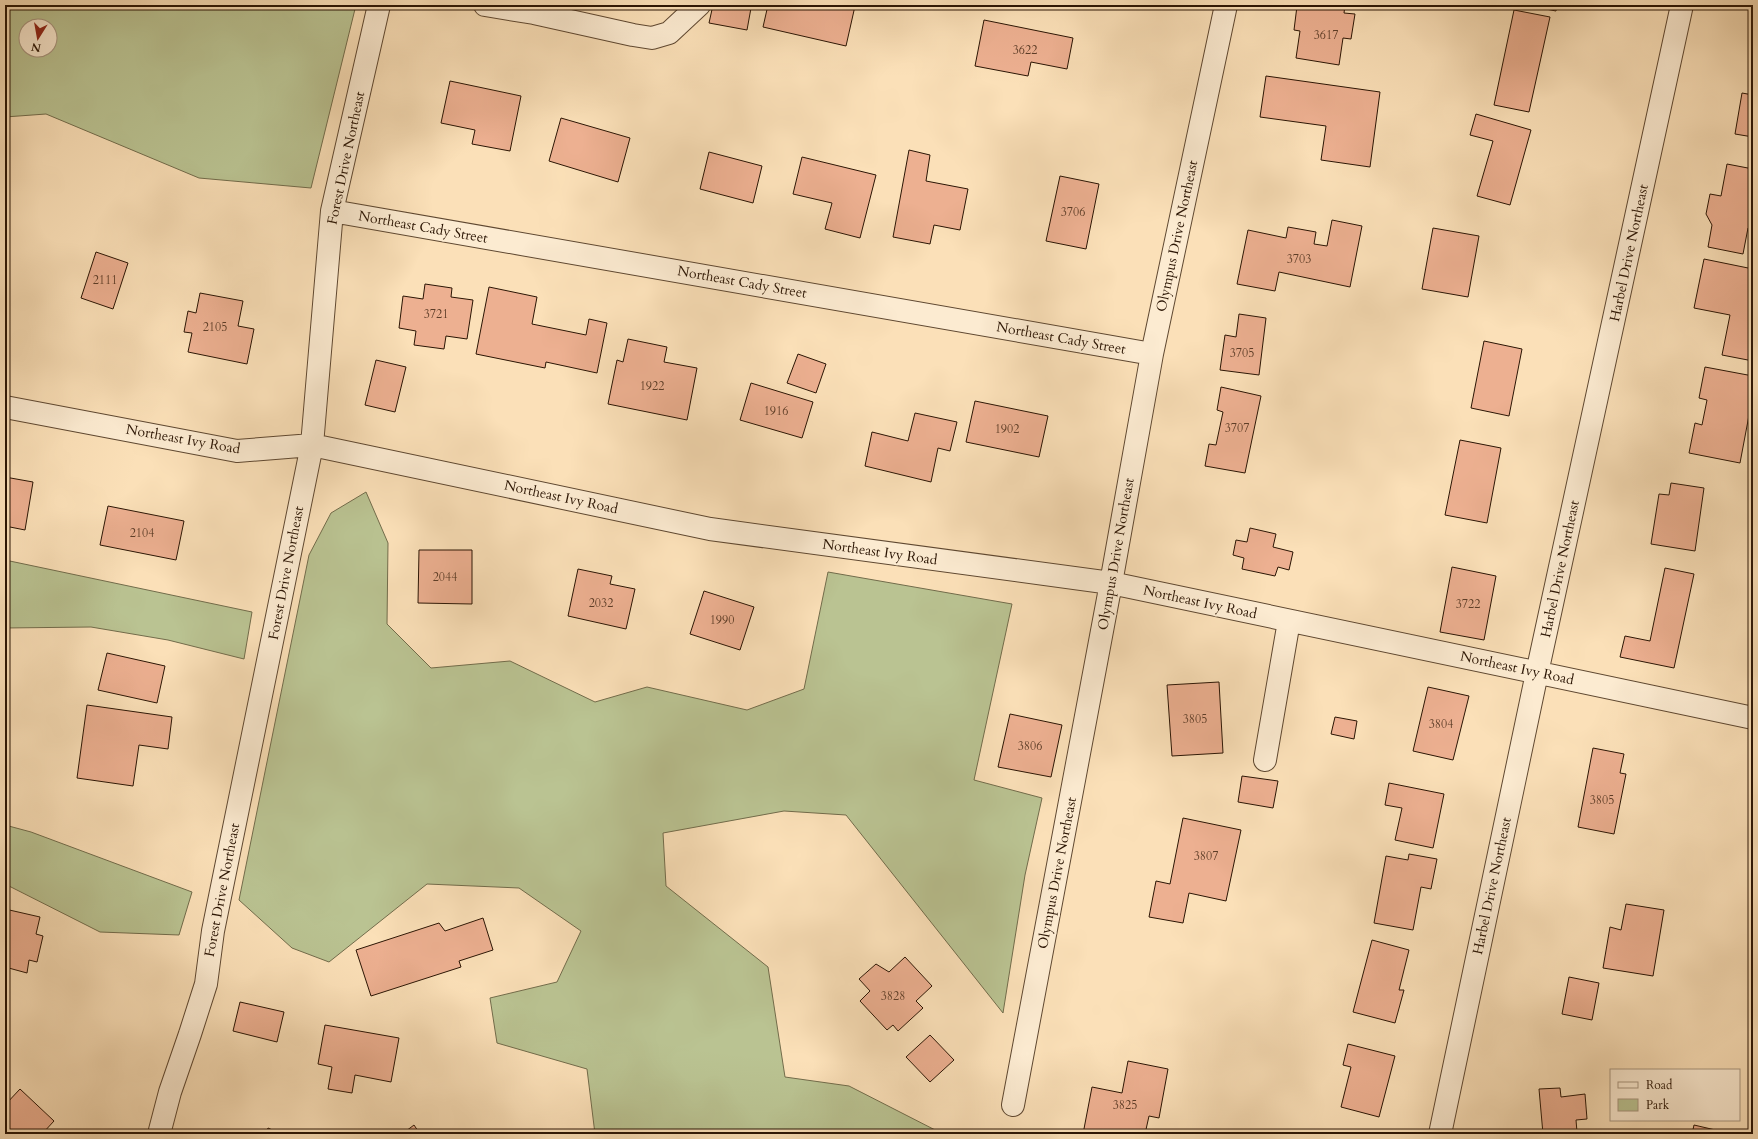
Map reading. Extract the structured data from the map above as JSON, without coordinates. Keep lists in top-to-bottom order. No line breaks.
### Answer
{"streets":{"street":["Forest Drive Northeast","Northeast Cady Street","Olympus Drive Northeast","Harbel Drive Northeast","Northeast Ivy Road"]},"crossings":[["Forest Drive Northeast","Northeast Cady Street"],["Forest Drive Northeast","Northeast Ivy Road"],["Northeast Cady Street","Olympus Drive Northeast"],["Olympus Drive Northeast","Northeast Ivy Road"],["Harbel Drive Northeast","Northeast Ivy Road"]],"house_numbers":["3617","3622","3706","3703","2111","3721","2105","3705","1922","1916","3707","1902","2104","2044","2032","3722","1990","3805","3804","3806","3805","3807","3828","3825"],"legend":["Road","Park"],"north":"bottom"}
